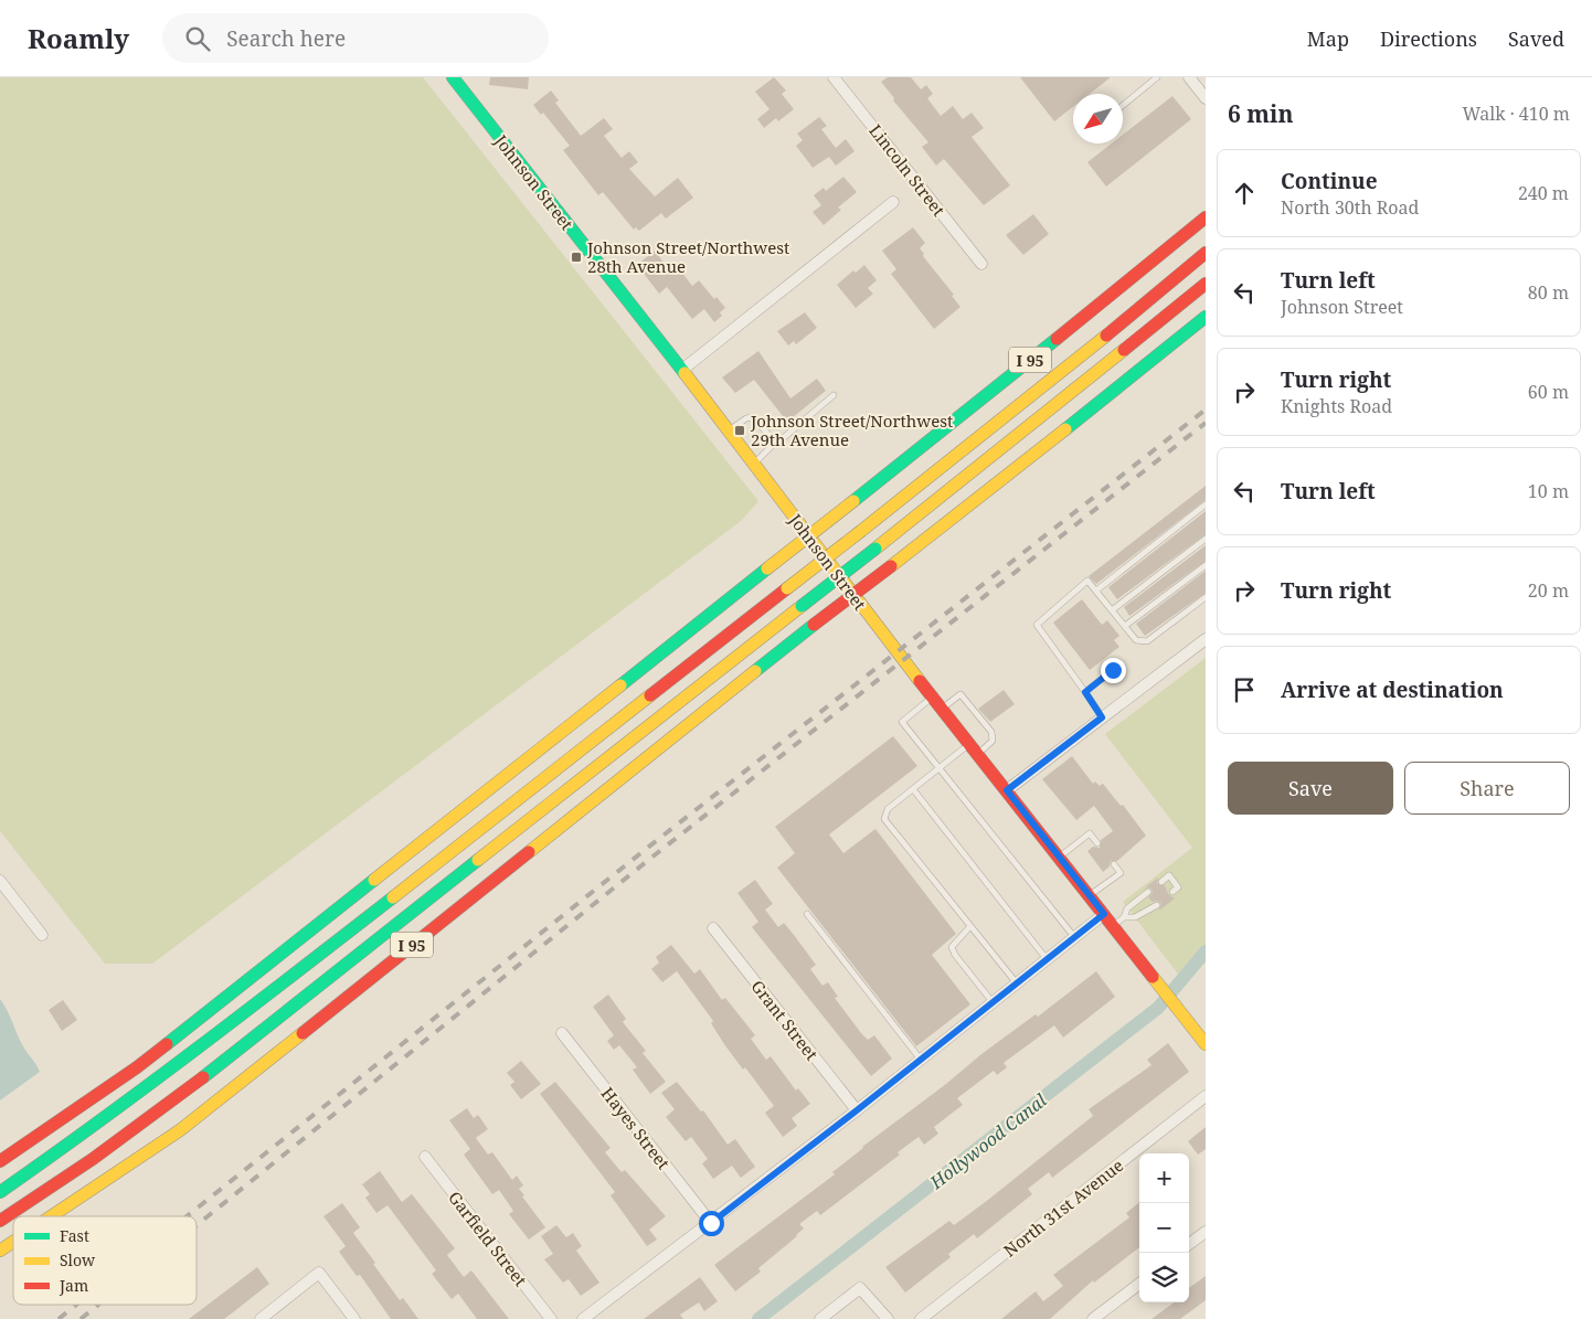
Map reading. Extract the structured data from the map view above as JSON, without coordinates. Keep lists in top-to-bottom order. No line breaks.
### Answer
{"streets":{"main road":["Johnson Street","I 95"],"street":["Lincoln Street","Grant Street","Hayes Street","North 31st Avenue","Garfield Street"]},"water":["Hollywood Canal"],"places":{"transit":["Johnson Street/Northwest 28th Avenue","Johnson Street/Northwest 29th Avenue"]},"legend":["Fast","Slow","Jam"],"north":"bottom left","page":{"header":"Roamly","search":"Search here","nav":["Map","Directions","Saved"],"heading":["6 min","Walk · 410 m"],"list":[["Continue","North 30th Road","240 m"],["Turn left","Johnson Street","80 m"],["Turn right","Knights Road","60 m"],["Turn left","10 m"],["Turn right","20 m"],"Arrive at destination"],"buttons":["Save","Share"],"map_buttons":["+","−"]}}
